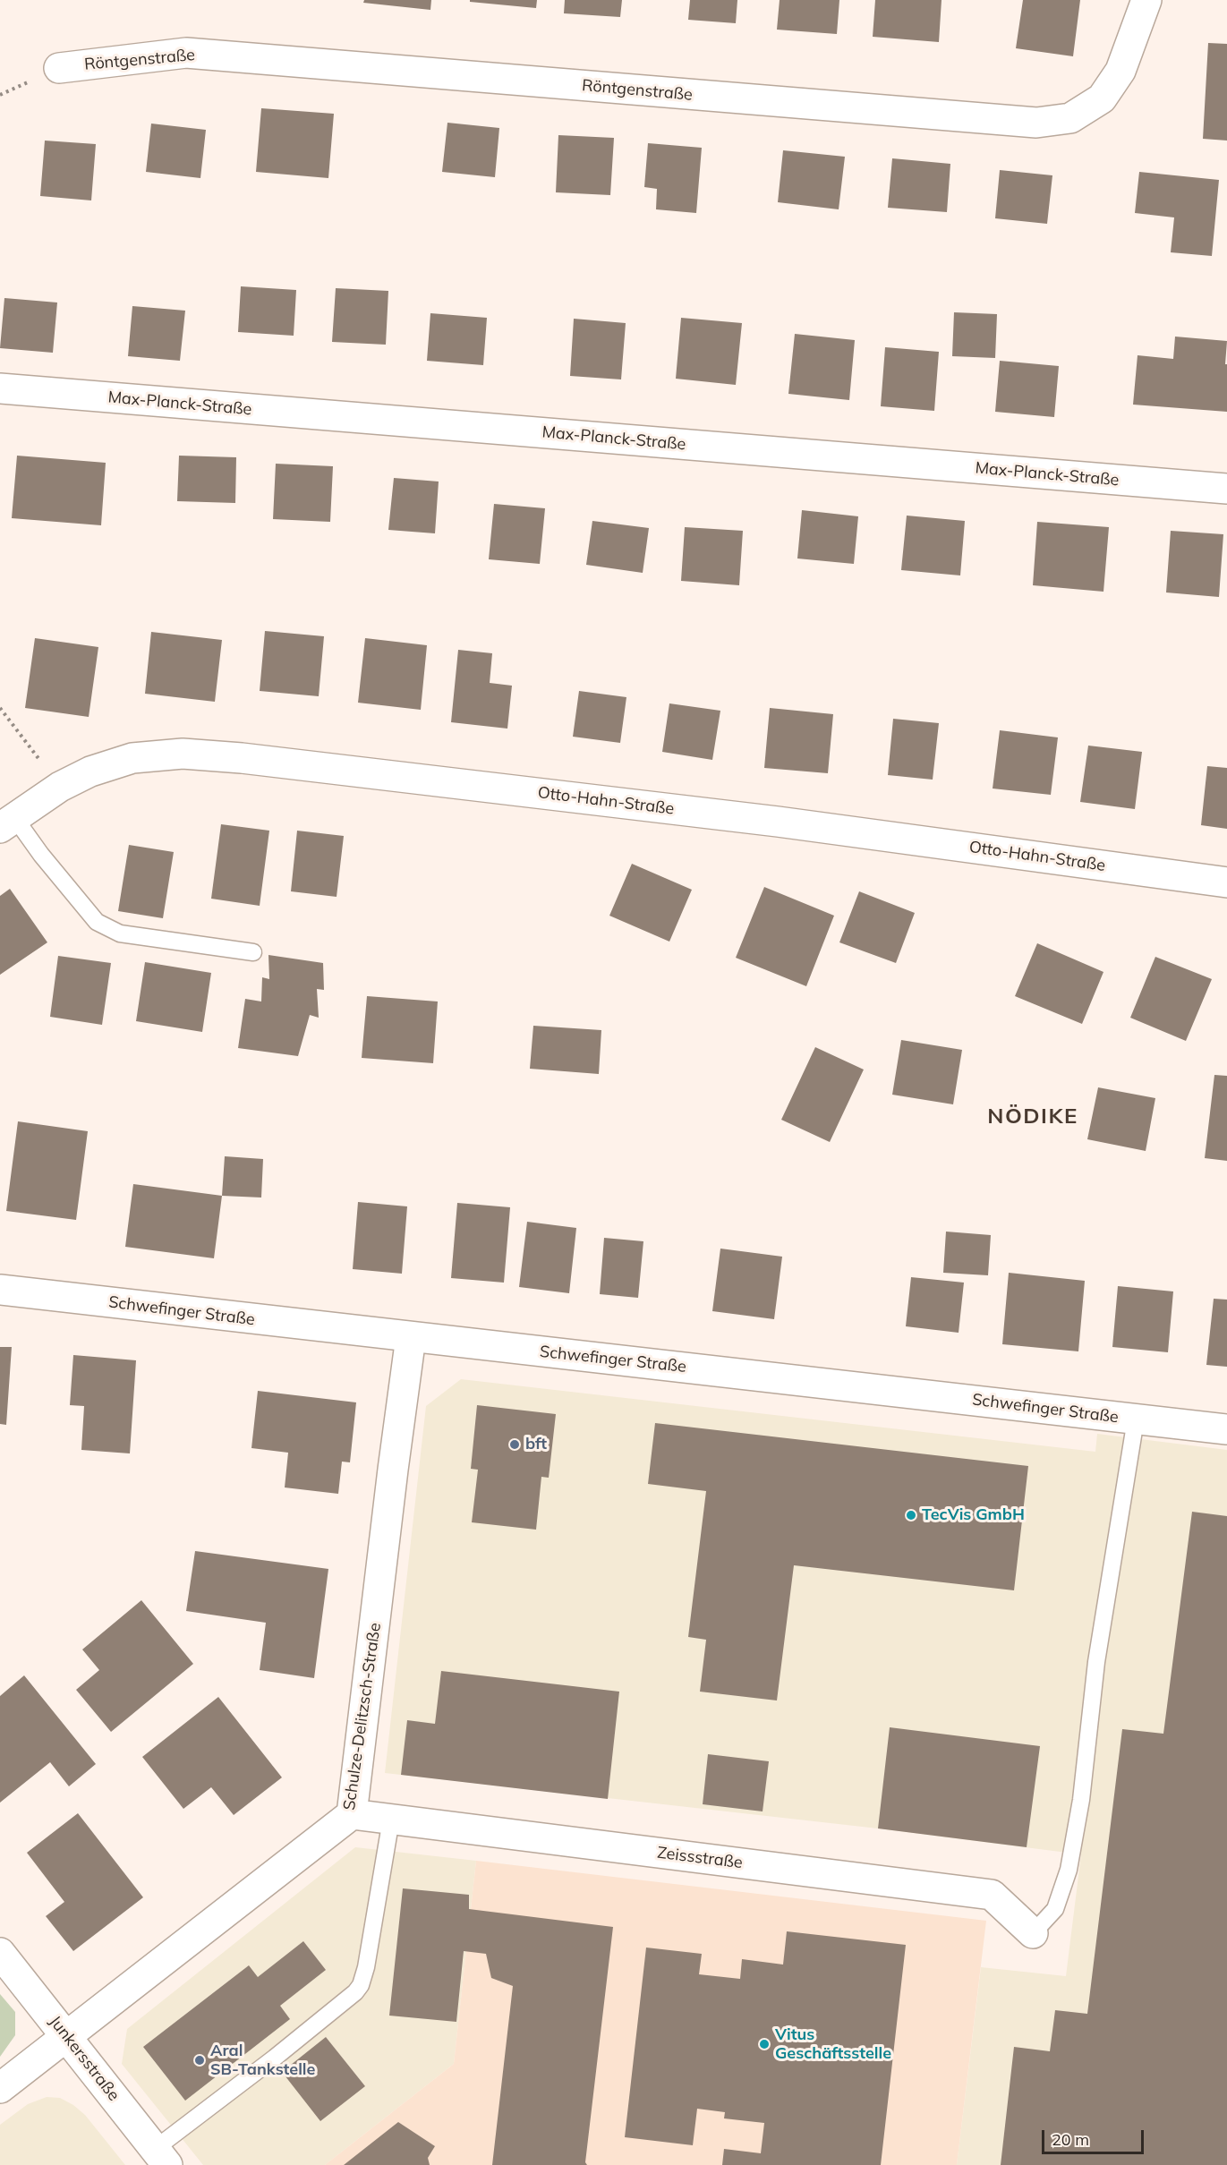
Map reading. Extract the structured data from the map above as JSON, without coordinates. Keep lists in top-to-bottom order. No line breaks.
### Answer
{"streets":{"street":["Röntgenstraße","Max-Planck-Straße","Otto-Hahn-Straße","Schwefinger Straße","Schulze-Delitzsch-Straße","Zeissstraße","Junkersstraße"]},"crossings":[["Schwefinger Straße","Schulze-Delitzsch-Straße"],["Schulze-Delitzsch-Straße","Zeissstraße"],["Schulze-Delitzsch-Straße","Junkersstraße"]],"districts":["NÖDIKE"],"places":["bft","TecVis GmbH","Vitus Geschäftsstelle","Aral SB-Tankstelle"],"scale_bar":"20 m"}
